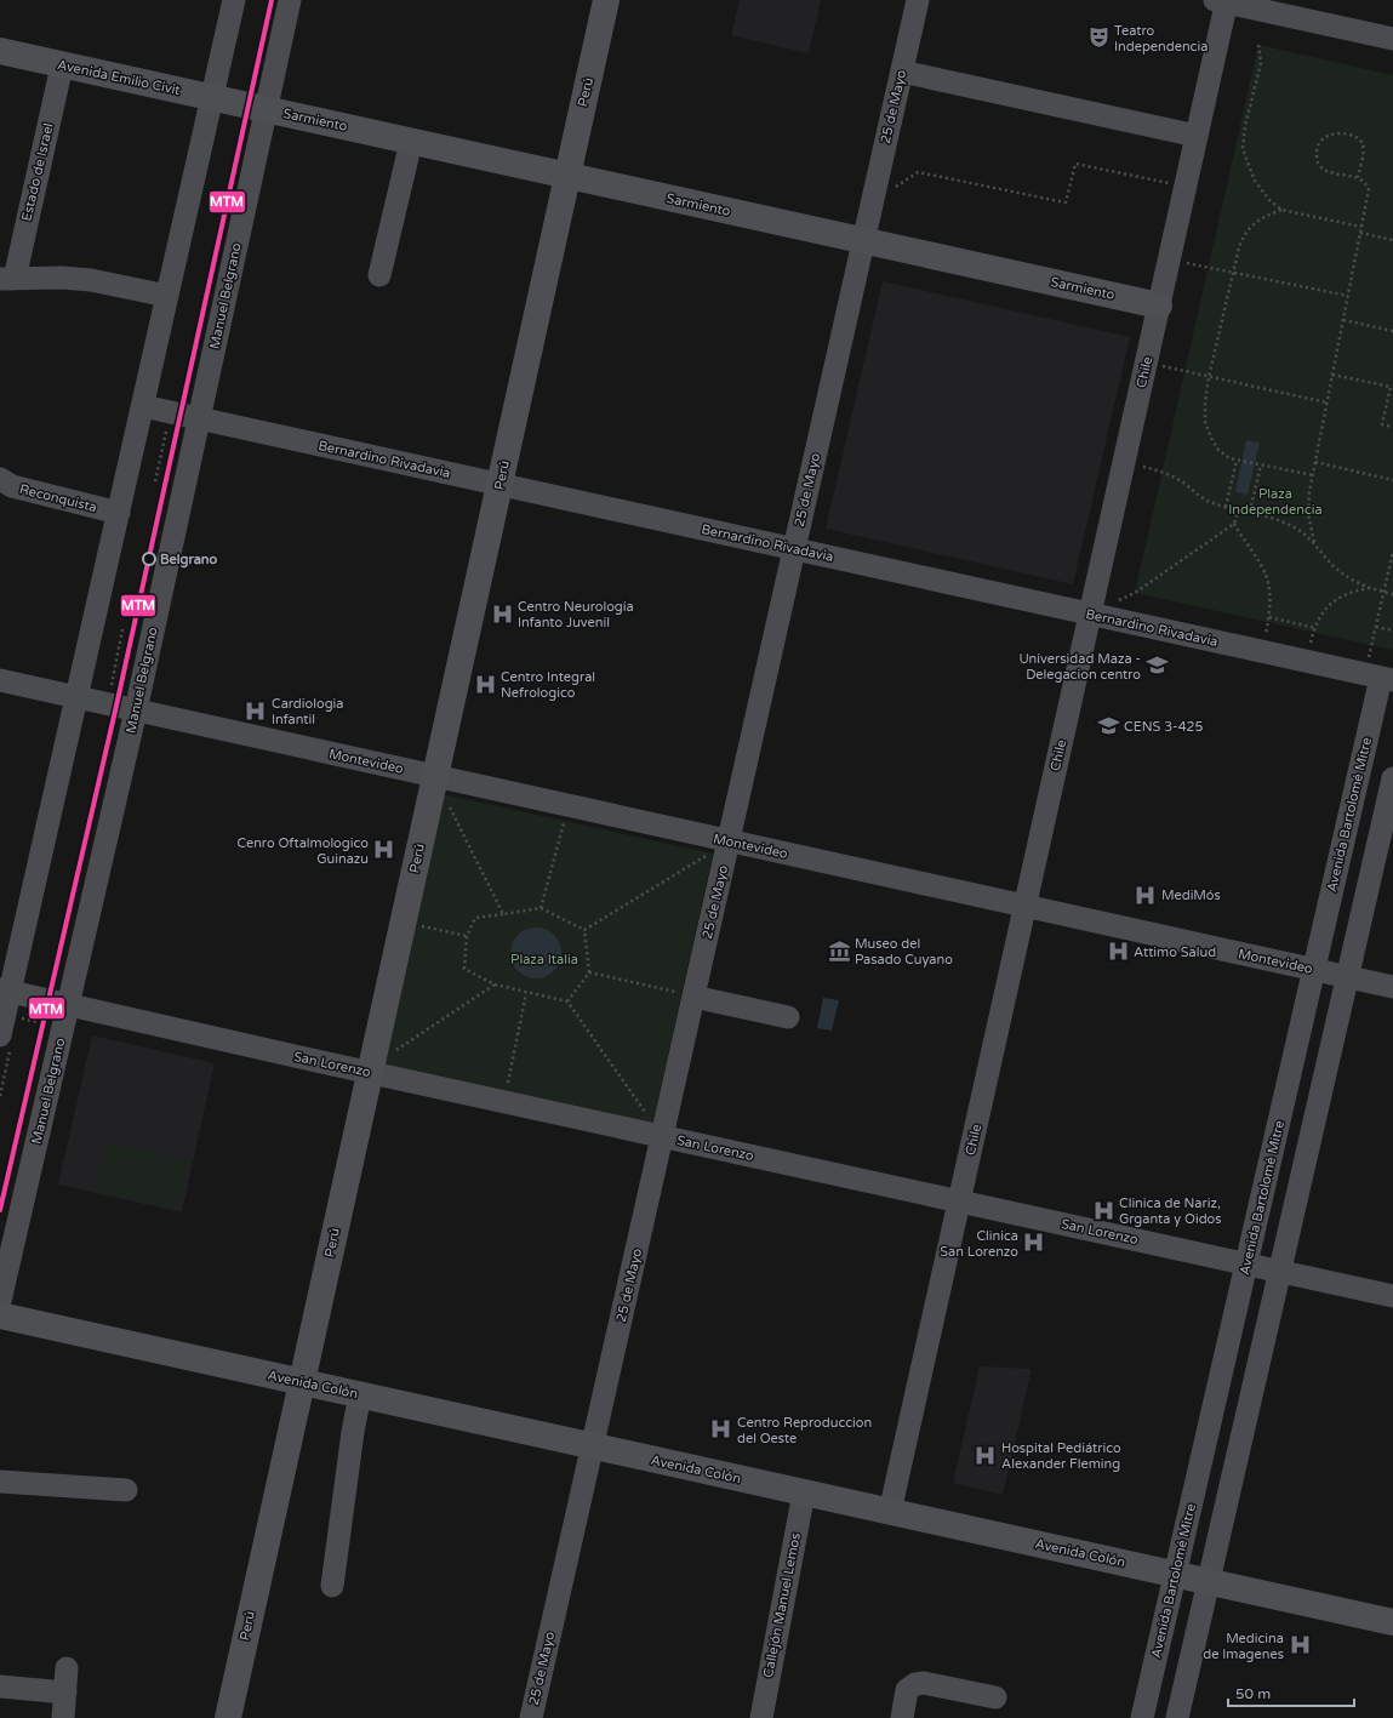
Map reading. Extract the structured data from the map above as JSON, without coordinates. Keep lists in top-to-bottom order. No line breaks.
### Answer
{"streets":{"main road":["Avenida Emilio Civit","Perú","Sarmiento","Avenida Colón"],"street":["25 de Mayo","Estado de Israel","Manuel Belgrano","Chile","Bernardino Rivadavia","Reconquista","Montevideo","Avenida Bartolomé Mitre","San Lorenzo","Callejón Manuel Lemos"]},"crossings":[["Avenida Emilio Civit","Sarmiento"],["Avenida Emilio Civit","Estado de Israel"],["Perú","Sarmiento"],["Perú","Bernardino Rivadavia"],["Perú","Montevideo"],["Perú","San Lorenzo"],["Perú","Avenida Colón"],["25 de Mayo","Sarmiento"],["25 de Mayo","Bernardino Rivadavia"],["25 de Mayo","Montevideo"],["25 de Mayo","San Lorenzo"],["25 de Mayo","Avenida Colón"],["Sarmiento","Manuel Belgrano"],["Sarmiento","Chile"],["Manuel Belgrano","Bernardino Rivadavia"],["Manuel Belgrano","Montevideo"],["Manuel Belgrano","San Lorenzo"],["Chile","Bernardino Rivadavia"],["Chile","Montevideo"],["Chile","San Lorenzo"],["Chile","Avenida Colón"],["Bernardino Rivadavia","Avenida Bartolomé Mitre"],["Montevideo","Avenida Bartolomé Mitre"],["Avenida Bartolomé Mitre","San Lorenzo"],["Avenida Bartolomé Mitre","Avenida Colón"],["Avenida Colón","Callejón Manuel Lemos"]],"parks":["Plaza Independencia","Plaza Italia"],"places":{"theatre":["Teatro Independencia"],"other":["Belgrano"],"hospital":["Centro Neurología Infanto Juvenil","Centro Integral Nefrologico","Cardiologia Infantil","Cenro Oftalmologico Guinazu","MediMós","Attimo Salud","Clinica de Nariz, Grganta y Oidos","Clinica San Lorenzo","Centro Reproduccion del Oeste","Hospital Pediátrico Alexander Fleming","Medicina de Imagenes"],"school or university":["Universidad Maza - Delegacion centro","CENS 3-425"],"museum":["Museo del Pasado Cuyano"]},"lines":["transit line MTM"],"scale_bar":"50 m"}
